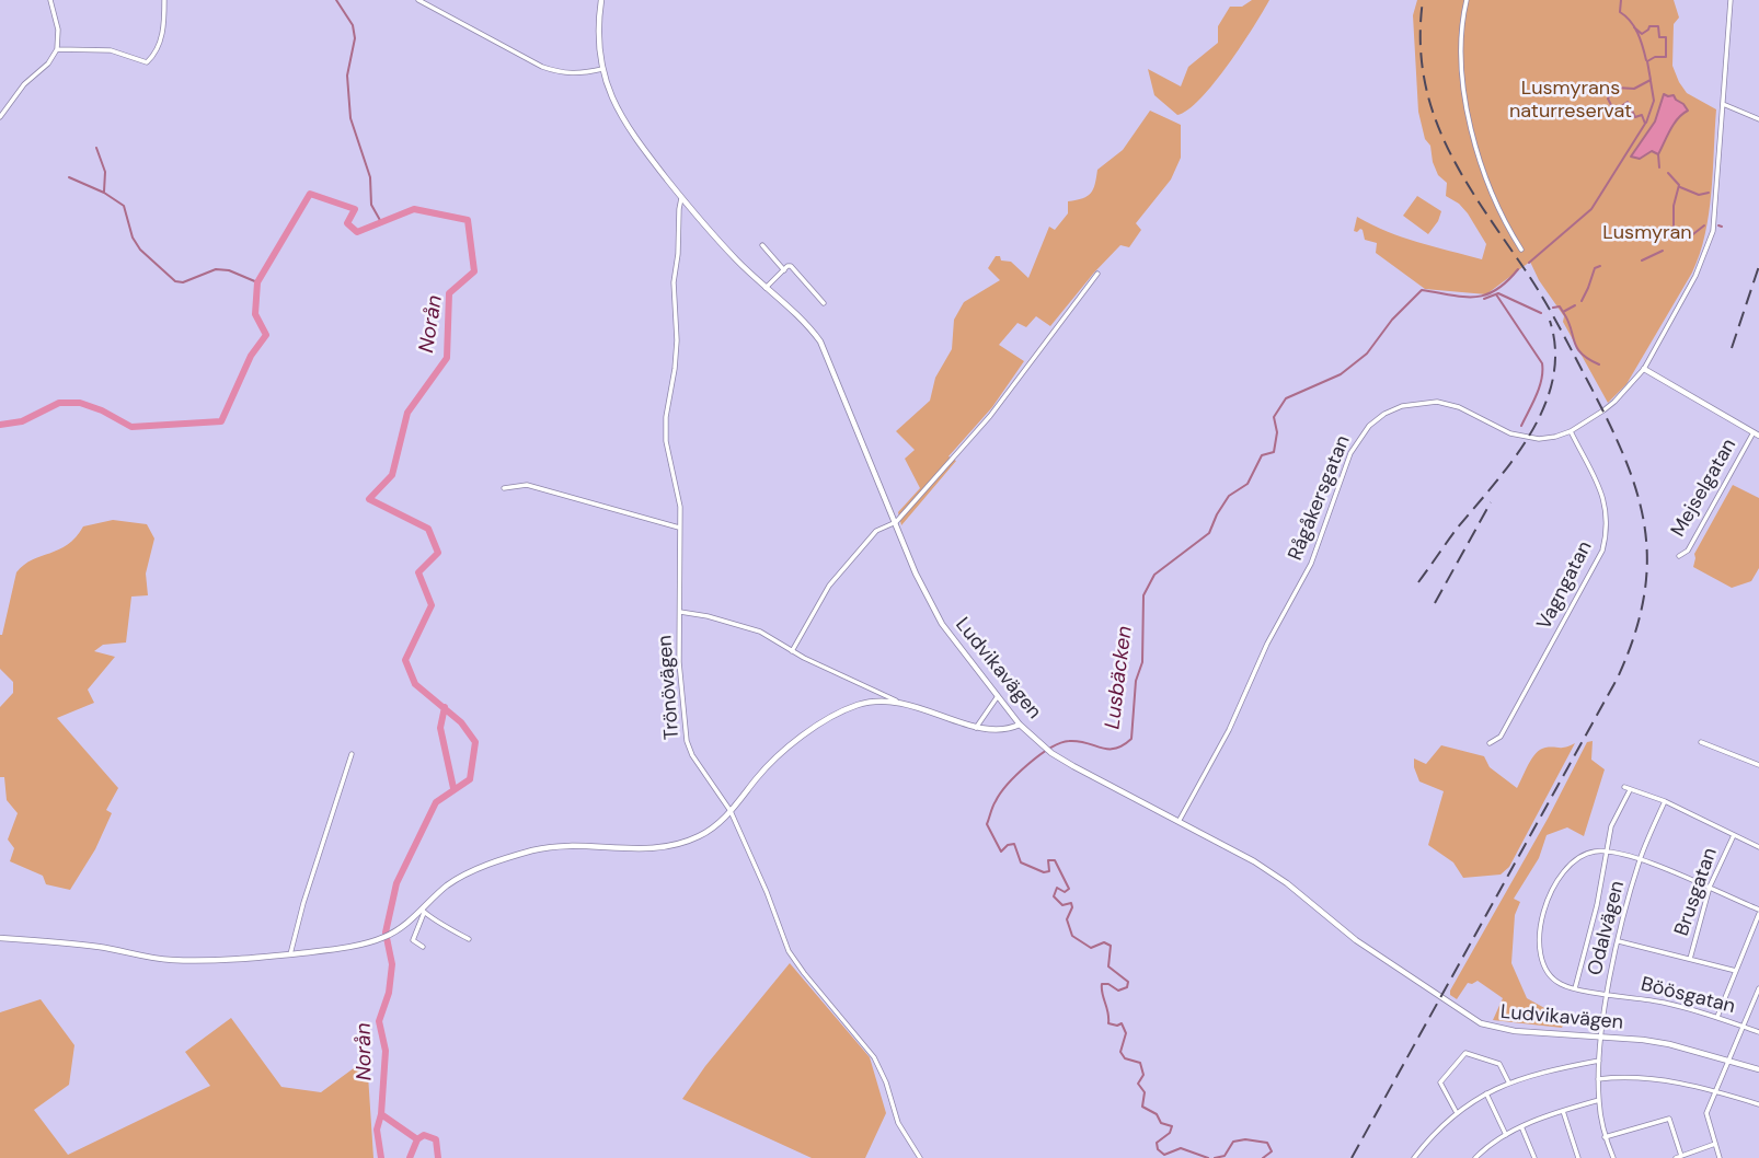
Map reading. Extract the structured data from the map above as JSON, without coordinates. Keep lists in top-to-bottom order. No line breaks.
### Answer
{"streets":{"street":["Mejselgatan","Rågåkersgatan","Vagngatan","Ludvikavägen","Trönövägen","Brusgatan","Odalvägen","Böösgatan"]},"crossings":[["Rågåkersgatan","Vagngatan"],["Rågåkersgatan","Ludvikavägen"],["Ludvikavägen","Trönövägen"],["Ludvikavägen","Odalvägen"],["Odalvägen","Böösgatan"]],"water":["Norån","Lusbäcken"],"parks":["Lusmyrans naturreservat","Lusmyran"]}
